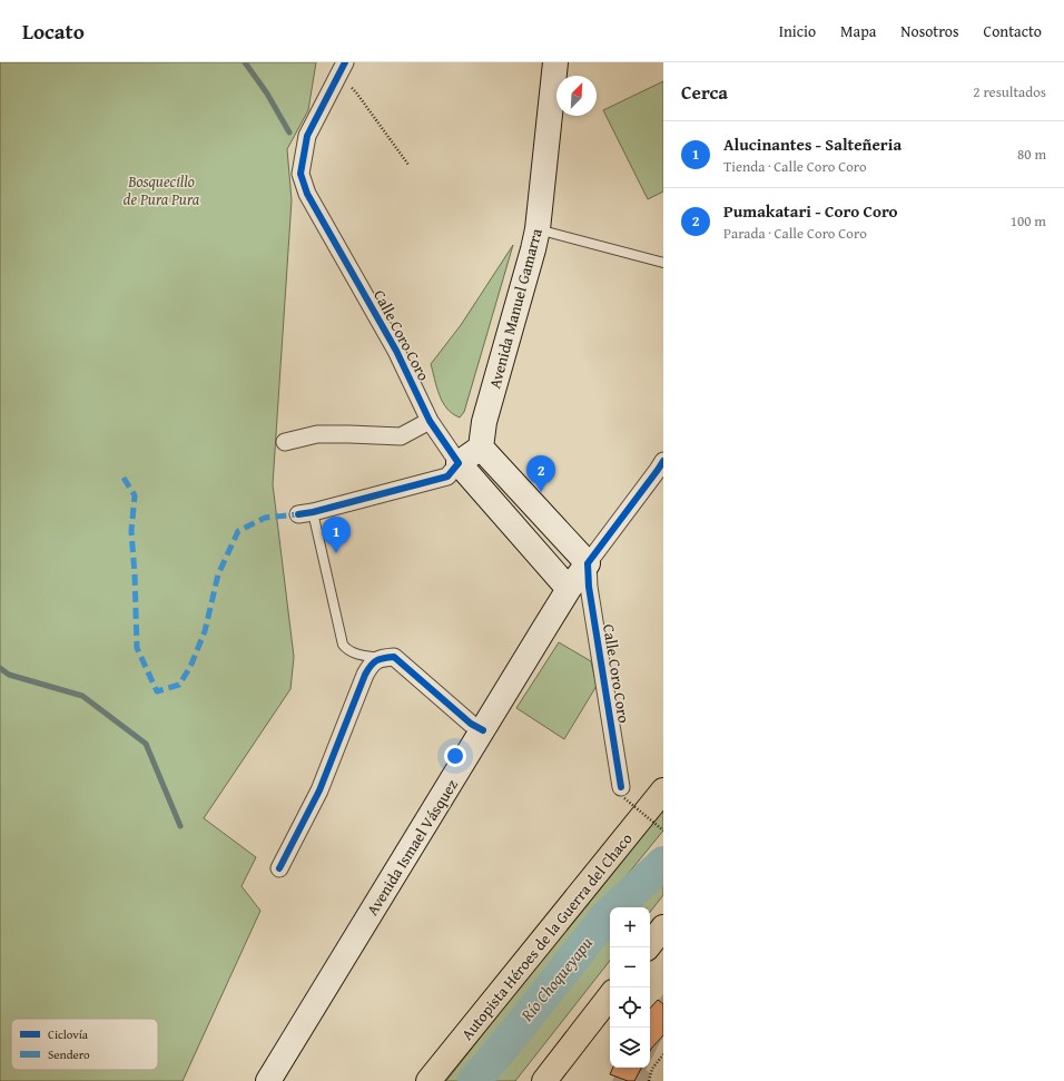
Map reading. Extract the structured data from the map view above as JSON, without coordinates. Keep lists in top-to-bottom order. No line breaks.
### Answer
{"streets":{"highway":["Autopista Héroes de la Guerra del Chaco"],"main road":["Avenida Manuel Gamarra","Calle Coro Coro","Avenida Ismael Vásquez"]},"crossings":[["Calle Coro Coro","Avenida Ismael Vásquez"]],"water":["Río Choqueyapu"],"parks":["Bosquecillo de Pura Pura"],"legend":["Ciclovía","Sendero"],"north":"top right","page":{"header":"Locato","nav":["Inicio","Mapa","Nosotros","Contacto"],"heading":["Cerca","2 resultados"],"list":[{"mark":"1","name":"Alucinantes - Salteñeria","note":"Tienda · Calle Coro Coro","value":"80 m"},{"mark":"2","name":"Pumakatari - Coro Coro","note":"Parada · Calle Coro Coro","value":"100 m"}],"pins":["2","1"],"map_buttons":["+","−"]}}
